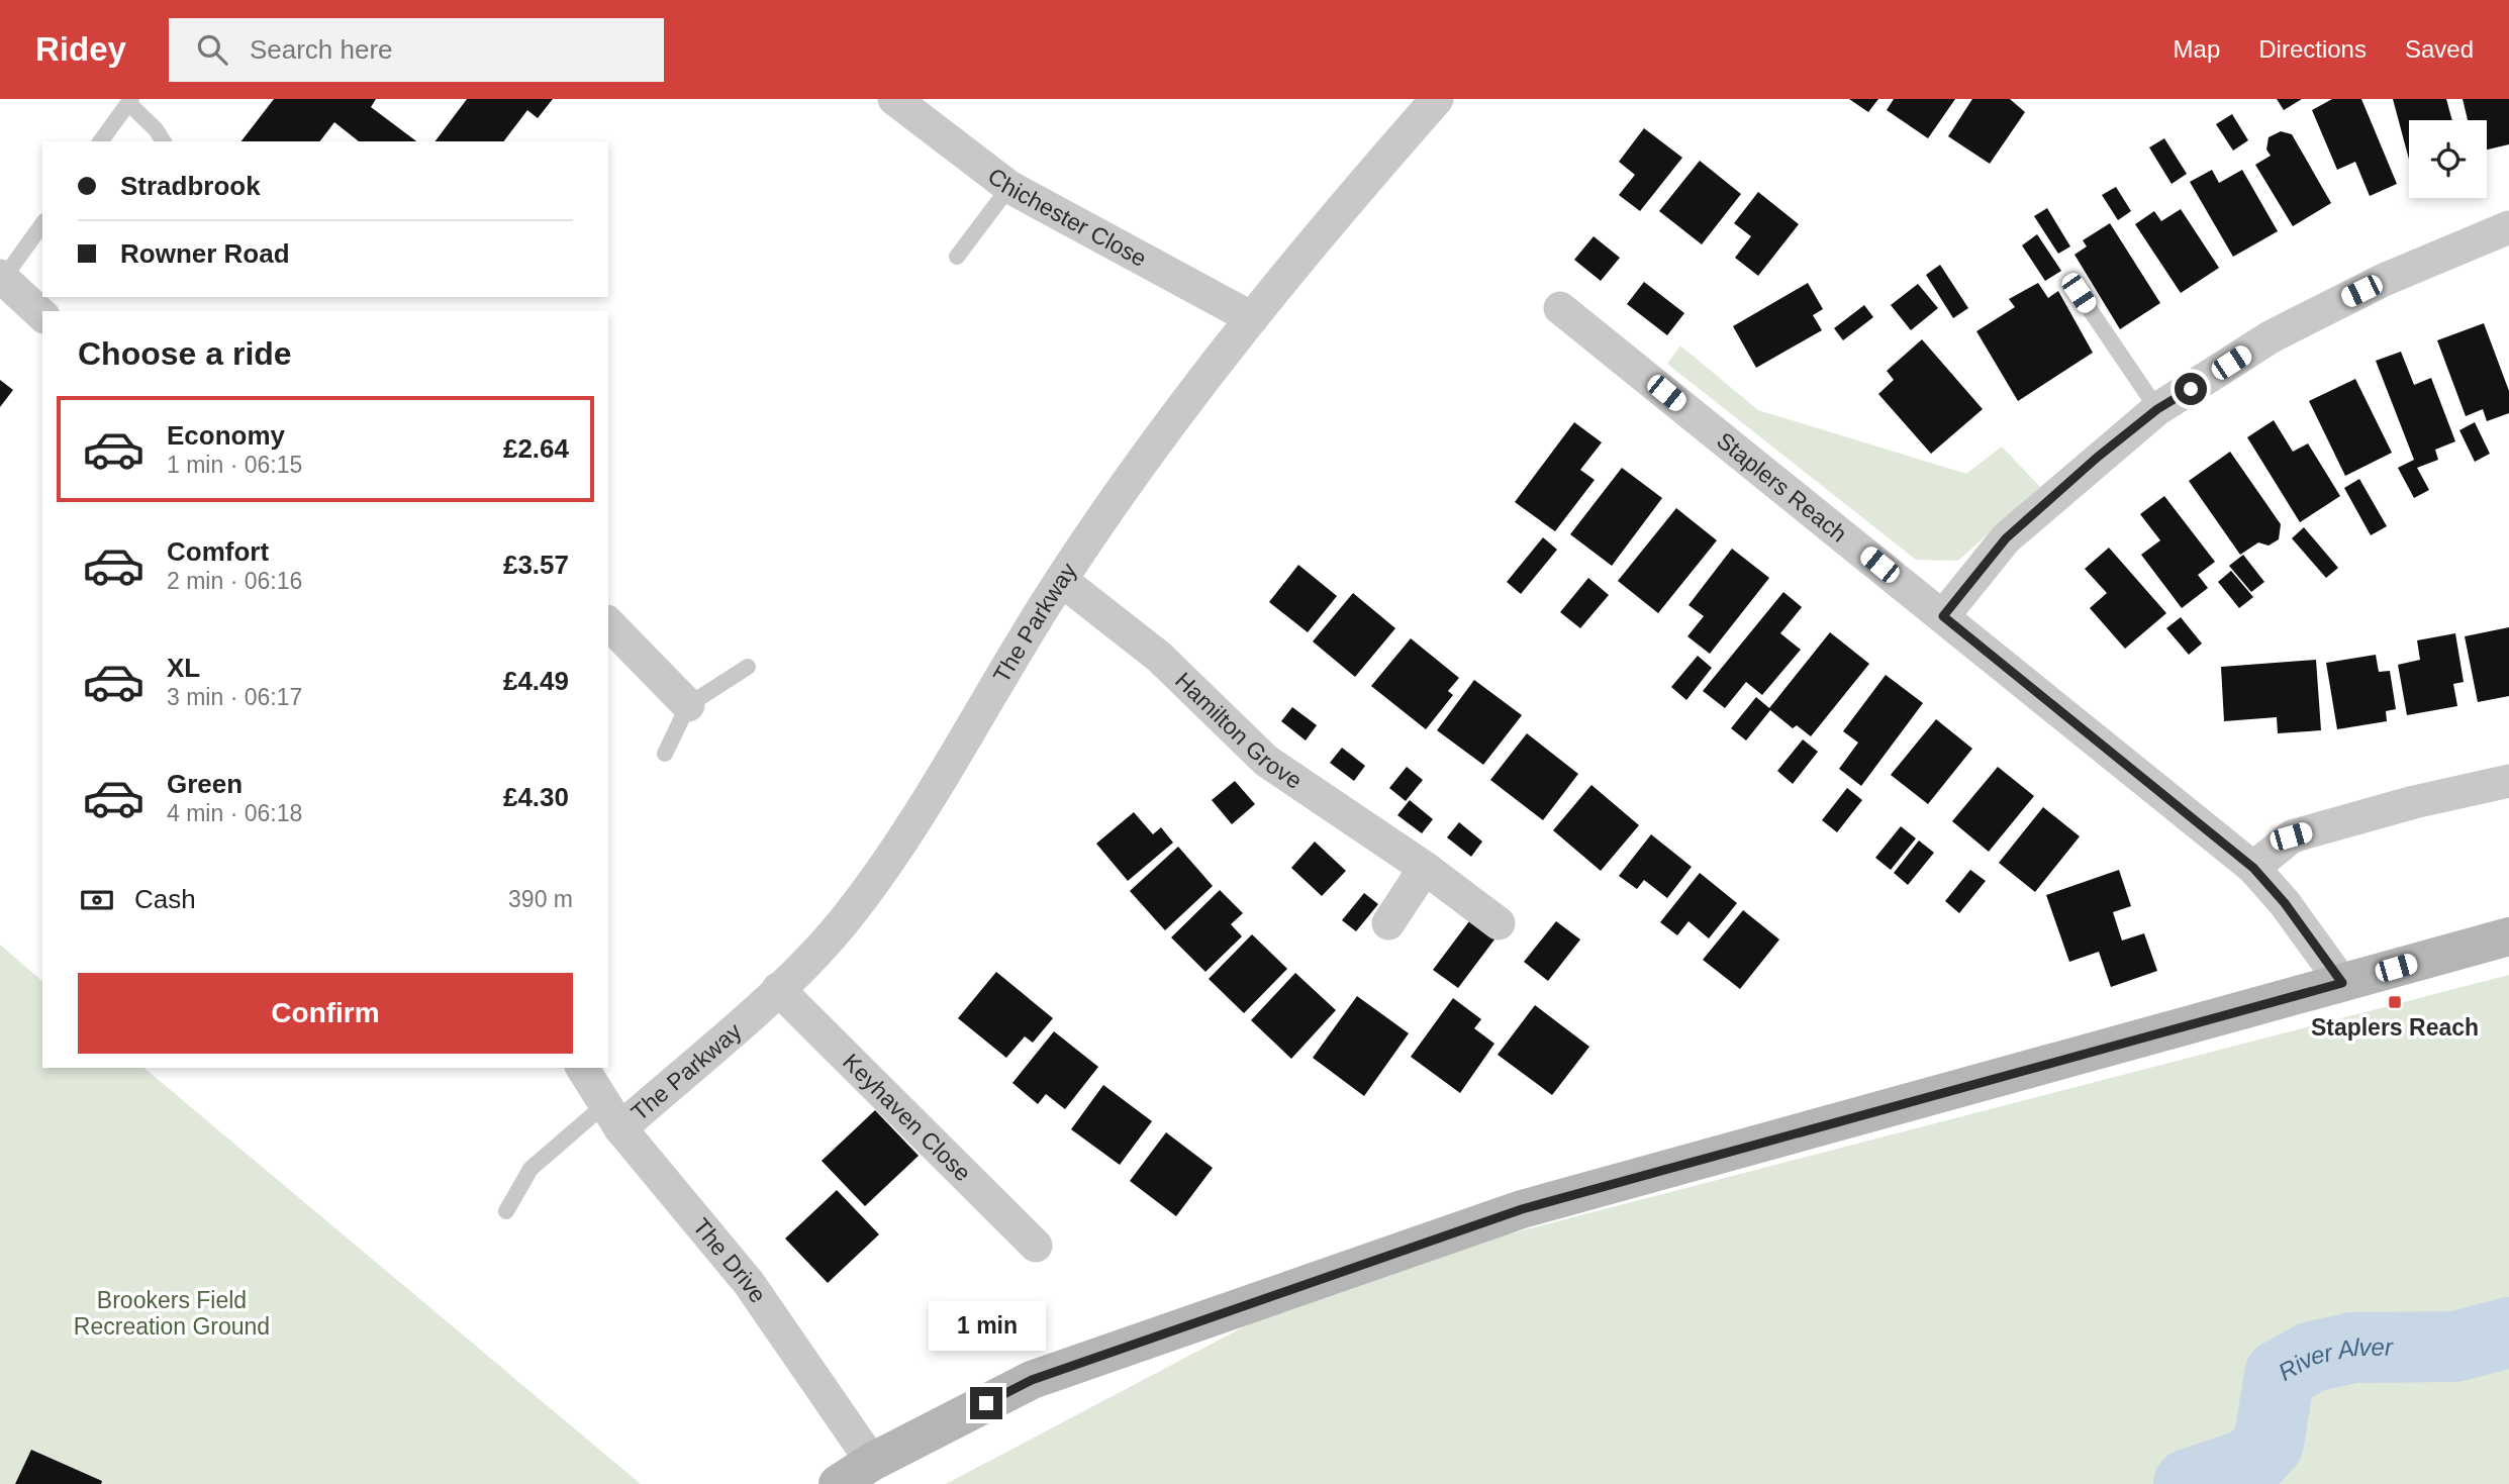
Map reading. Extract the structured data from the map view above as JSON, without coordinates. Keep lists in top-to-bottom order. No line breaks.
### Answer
{"streets":{"street":["Chichester Close","Staplers Reach","The Parkway","Hamilton Grove","Keyhaven Close","The Drive"]},"crossings":[["Chichester Close","The Parkway"],["The Parkway","Hamilton Grove"],["The Parkway","Keyhaven Close"],["The Parkway","The Drive"]],"water":["River Alver"],"parks":["Brookers Field Recreation Ground"],"places":{"transit":["Staplers Reach"]},"page":{"header":"Ridey","search":"Search here","nav":["Map","Directions","Saved"],"banner":["Stradbrook","Rowner Road"],"heading":"Choose a ride","list":[{"name":"Economy","note":"1 min · 06:15","value":"£2.64"},{"name":"Comfort","note":"2 min · 06:16","value":"£3.57"},{"name":"XL","note":"3 min · 06:17","value":"£4.49"},{"name":"Green","note":"4 min · 06:18","value":"£4.30"}],"pay":["Cash","390 m"],"buttons":"Confirm","bubble":"1 min"}}
